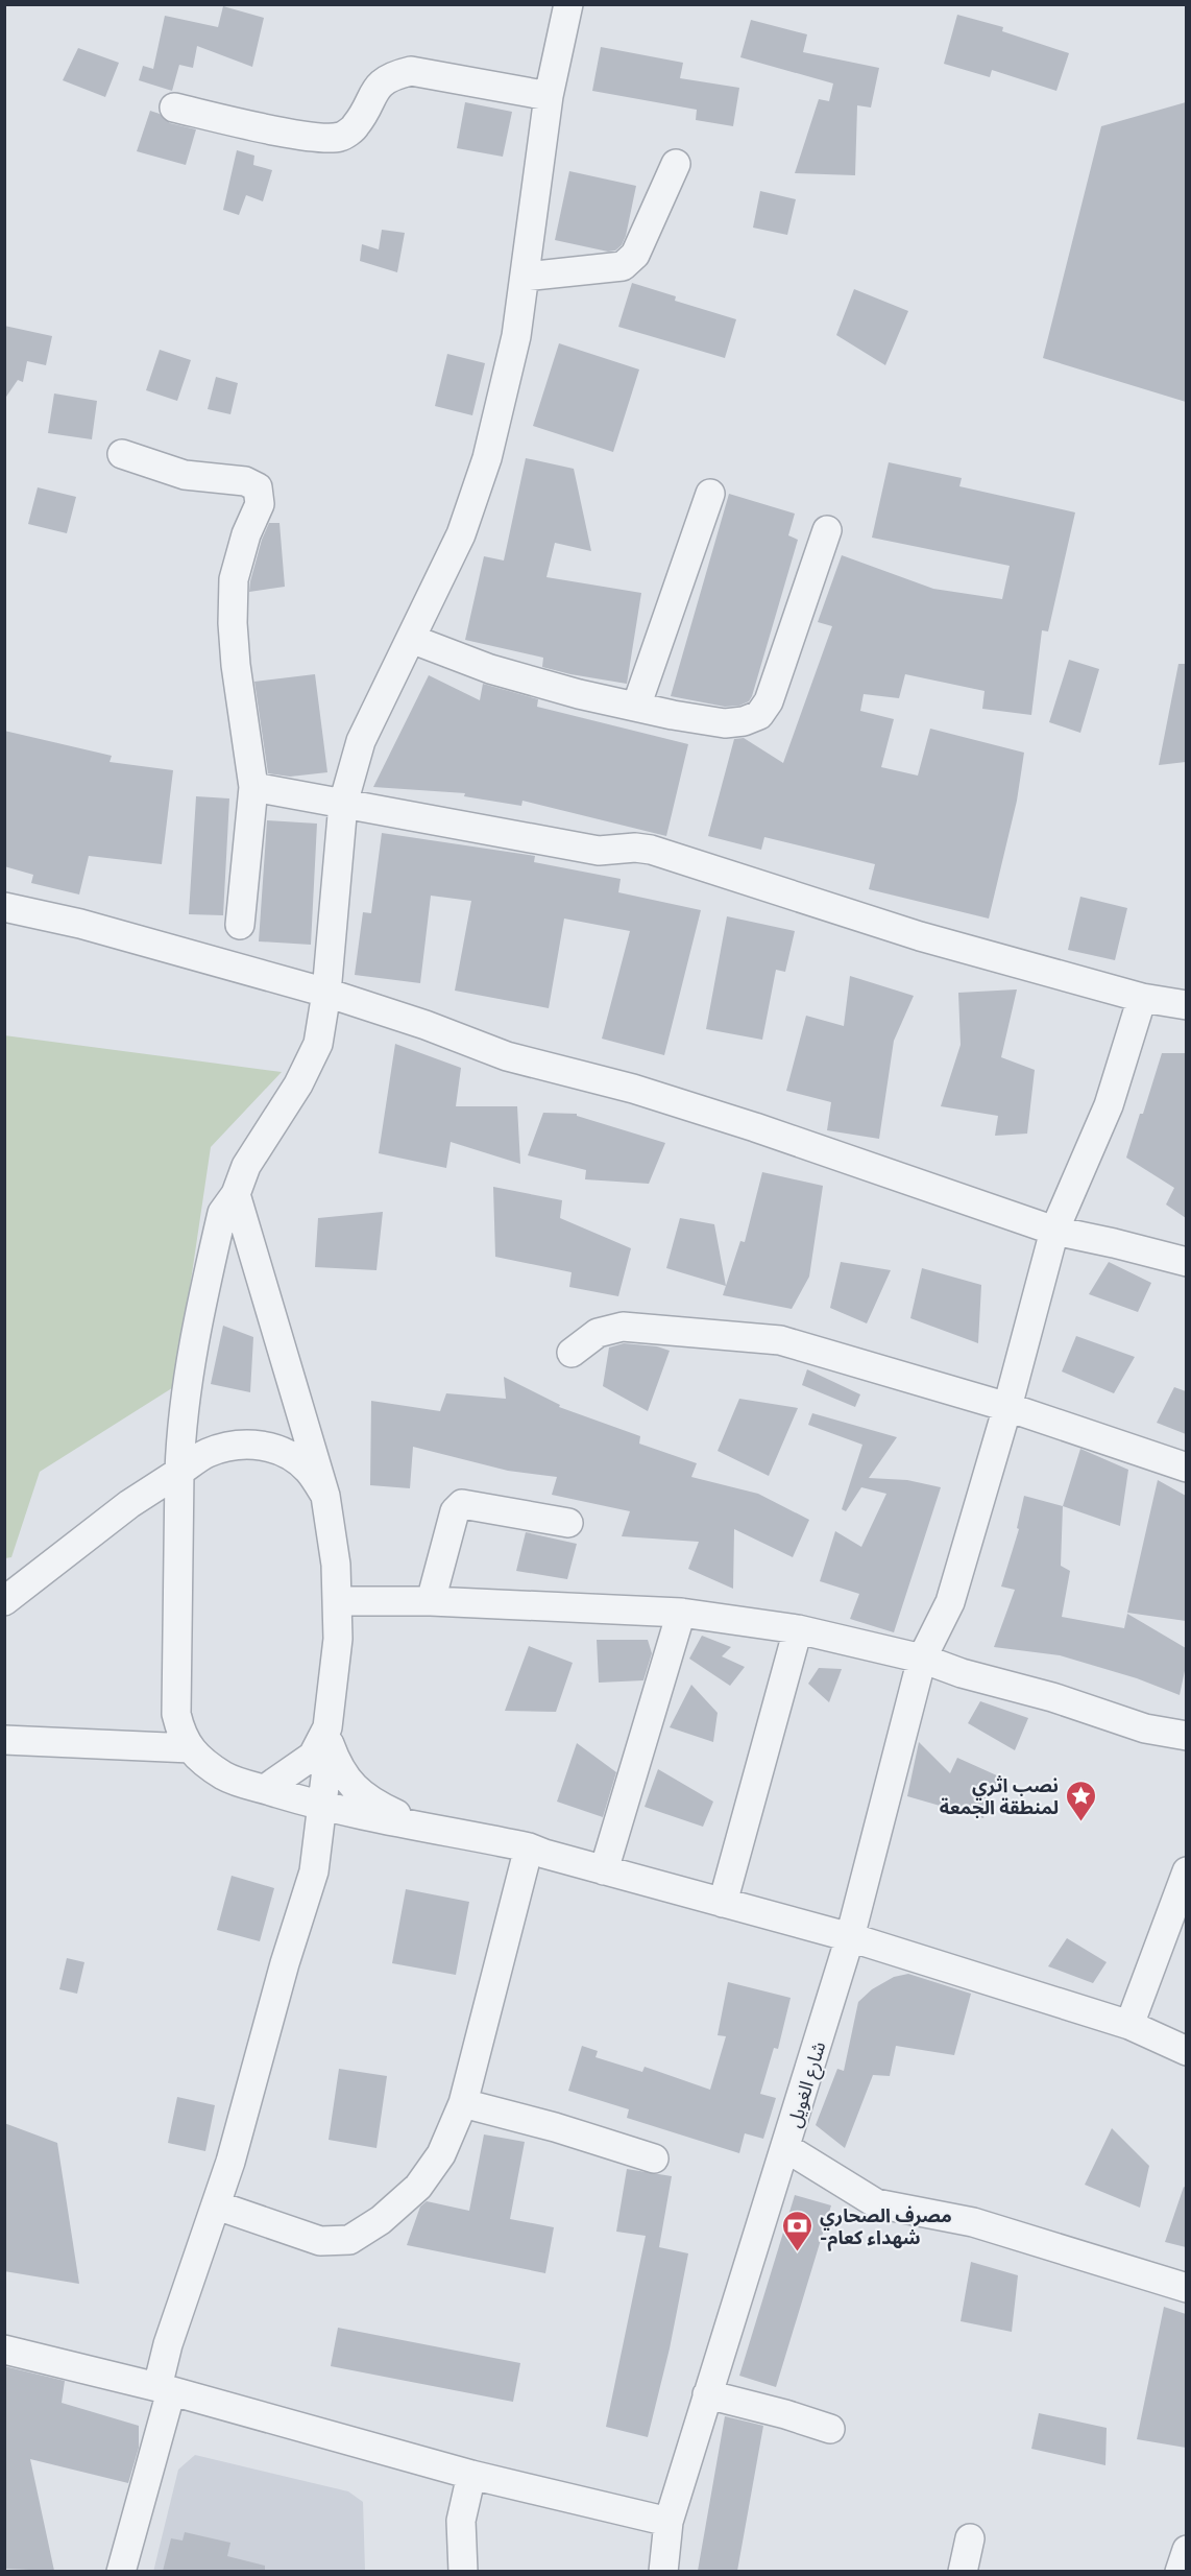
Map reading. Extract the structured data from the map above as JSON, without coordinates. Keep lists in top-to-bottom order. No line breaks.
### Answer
{"streets":{"street":["شارع الغويل"]},"places":{"place":["نصب اثري لمنطقة الجمعة"],"bank":["مصرف الصحاري -شهداء كعام"]}}
